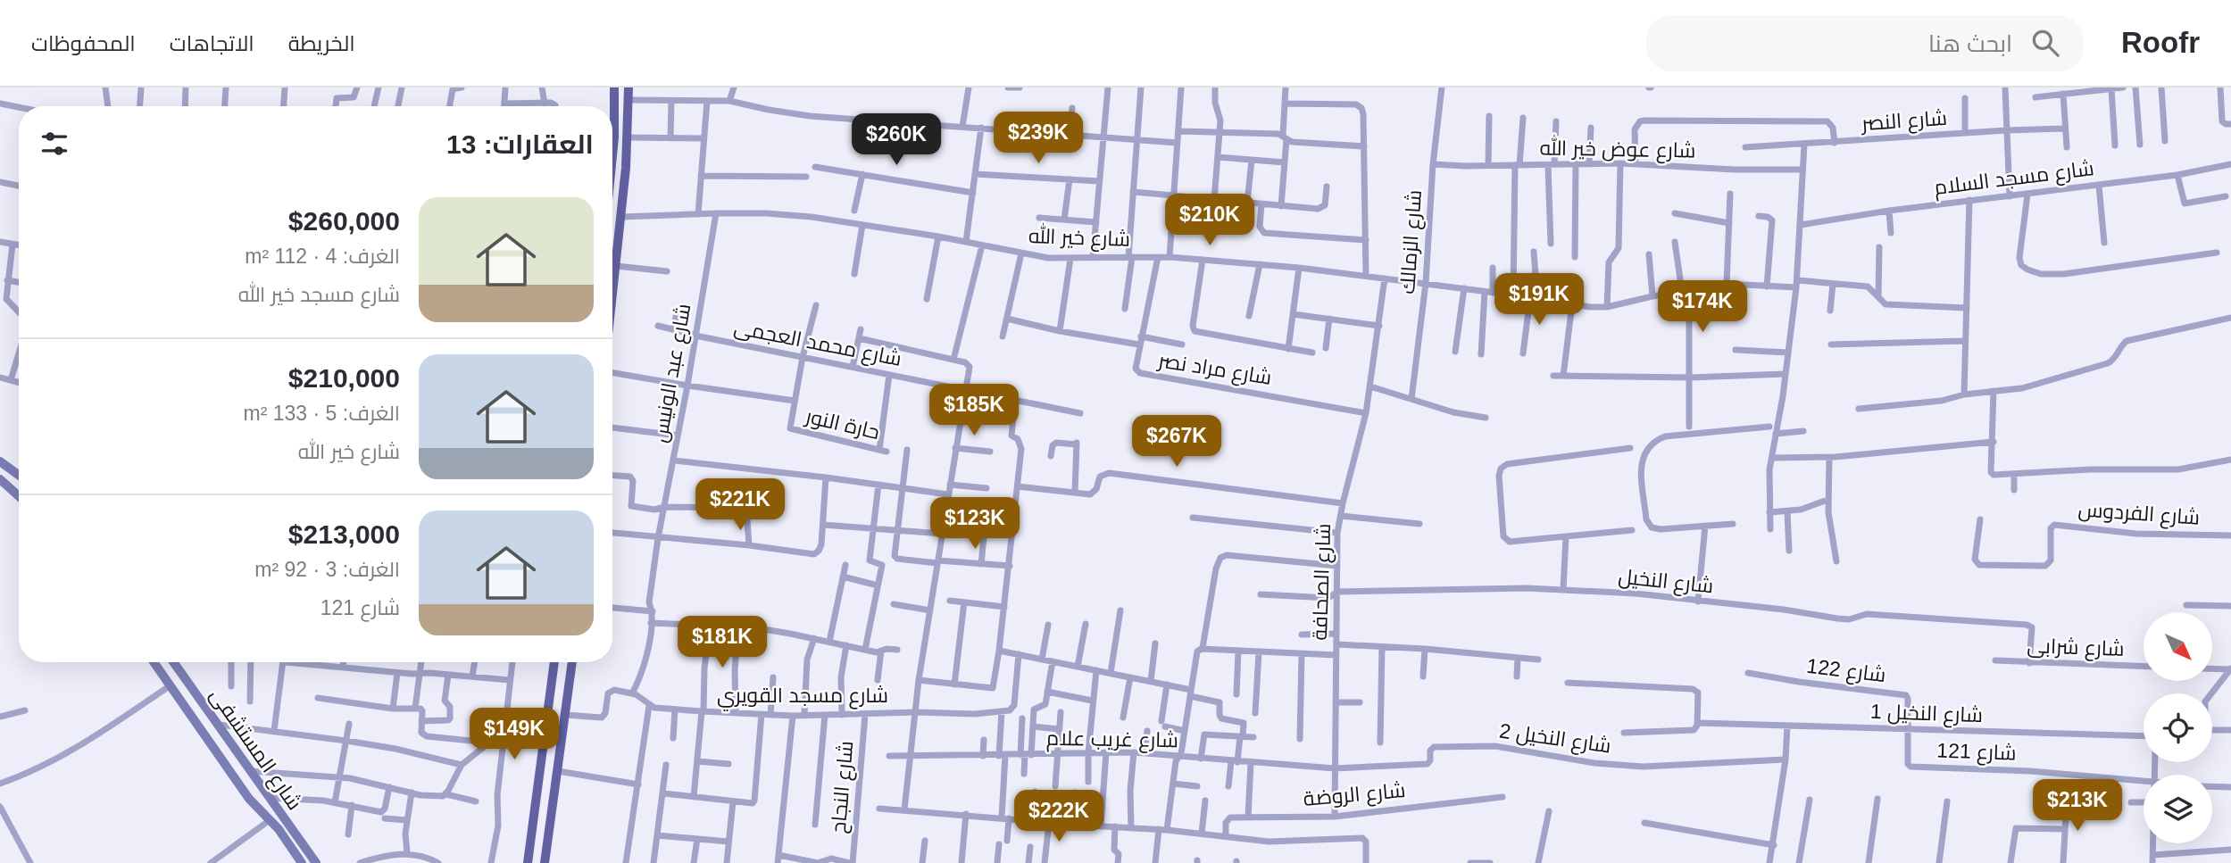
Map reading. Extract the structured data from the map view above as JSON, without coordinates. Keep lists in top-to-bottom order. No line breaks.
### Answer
{"streets":{"street":["شارع النصر","شارع عوض خير الله","شارع مسجد السلام","شارع خير الله","شارع الزمالك","شارع محمد العجمى","شارع مراد نصر","شارع عبد الونيس","حارة النور","شارع الفردوس","شارع النخيل","شارع الصحافة","شارع شرابى","شارع 122","شارع مسجد القويري","شارع النخيل 1","شارع النخيل 2","شارع غريب علام","شارع المستشفى","شارع 121","شارع النجاح","شارع الروضة"]},"crossings":[["شارع عوض خير الله","شارع الزمالك"],["شارع خير الله","شارع الزمالك"],["شارع خير الله","شارع مراد نصر"],["شارع خير الله","شارع عبد الونيس"],["شارع خير الله","شارع الصحافة"],["شارع محمد العجمى","شارع عبد الونيس"],["شارع محمد العجمى","حارة النور"],["شارع مراد نصر","شارع الصحافة"],["شارع عبد الونيس","شارع مسجد القويري"],["شارع النخيل","شارع الصحافة"],["شارع النخيل","شارع شرابى"],["شارع الصحافة","شارع النخيل 2"],["شارع الصحافة","شارع غريب علام"],["شارع الصحافة","شارع الروضة"],["شارع 122","شارع النخيل 1"],["شارع 122","شارع 121"],["شارع مسجد القويري","شارع النجاح"],["شارع النخيل 1","شارع 121"],["شارع النخيل 2","شارع غريب علام"]],"north":"bottom right","page":{"header":"Roofr","search":"ابحث هنا","nav":["الخريطة","الاتجاهات","المحفوظات"],"heading":"العقارات: 13","price":["$239K","$260K","$210K","$191K","$174K","$185K","$267K","$221K","$123K","$181K","$149K","$213K","$222K"],"list":[{"name":"$260,000","note":"الغرف: 4 · 112 m² · شارع مسجد خير الله"},{"name":"$210,000","note":"الغرف: 5 · 133 m² · شارع خير الله"},{"name":"$213,000","note":"الغرف: 3 · 92 m² · شارع 121"}]}}
